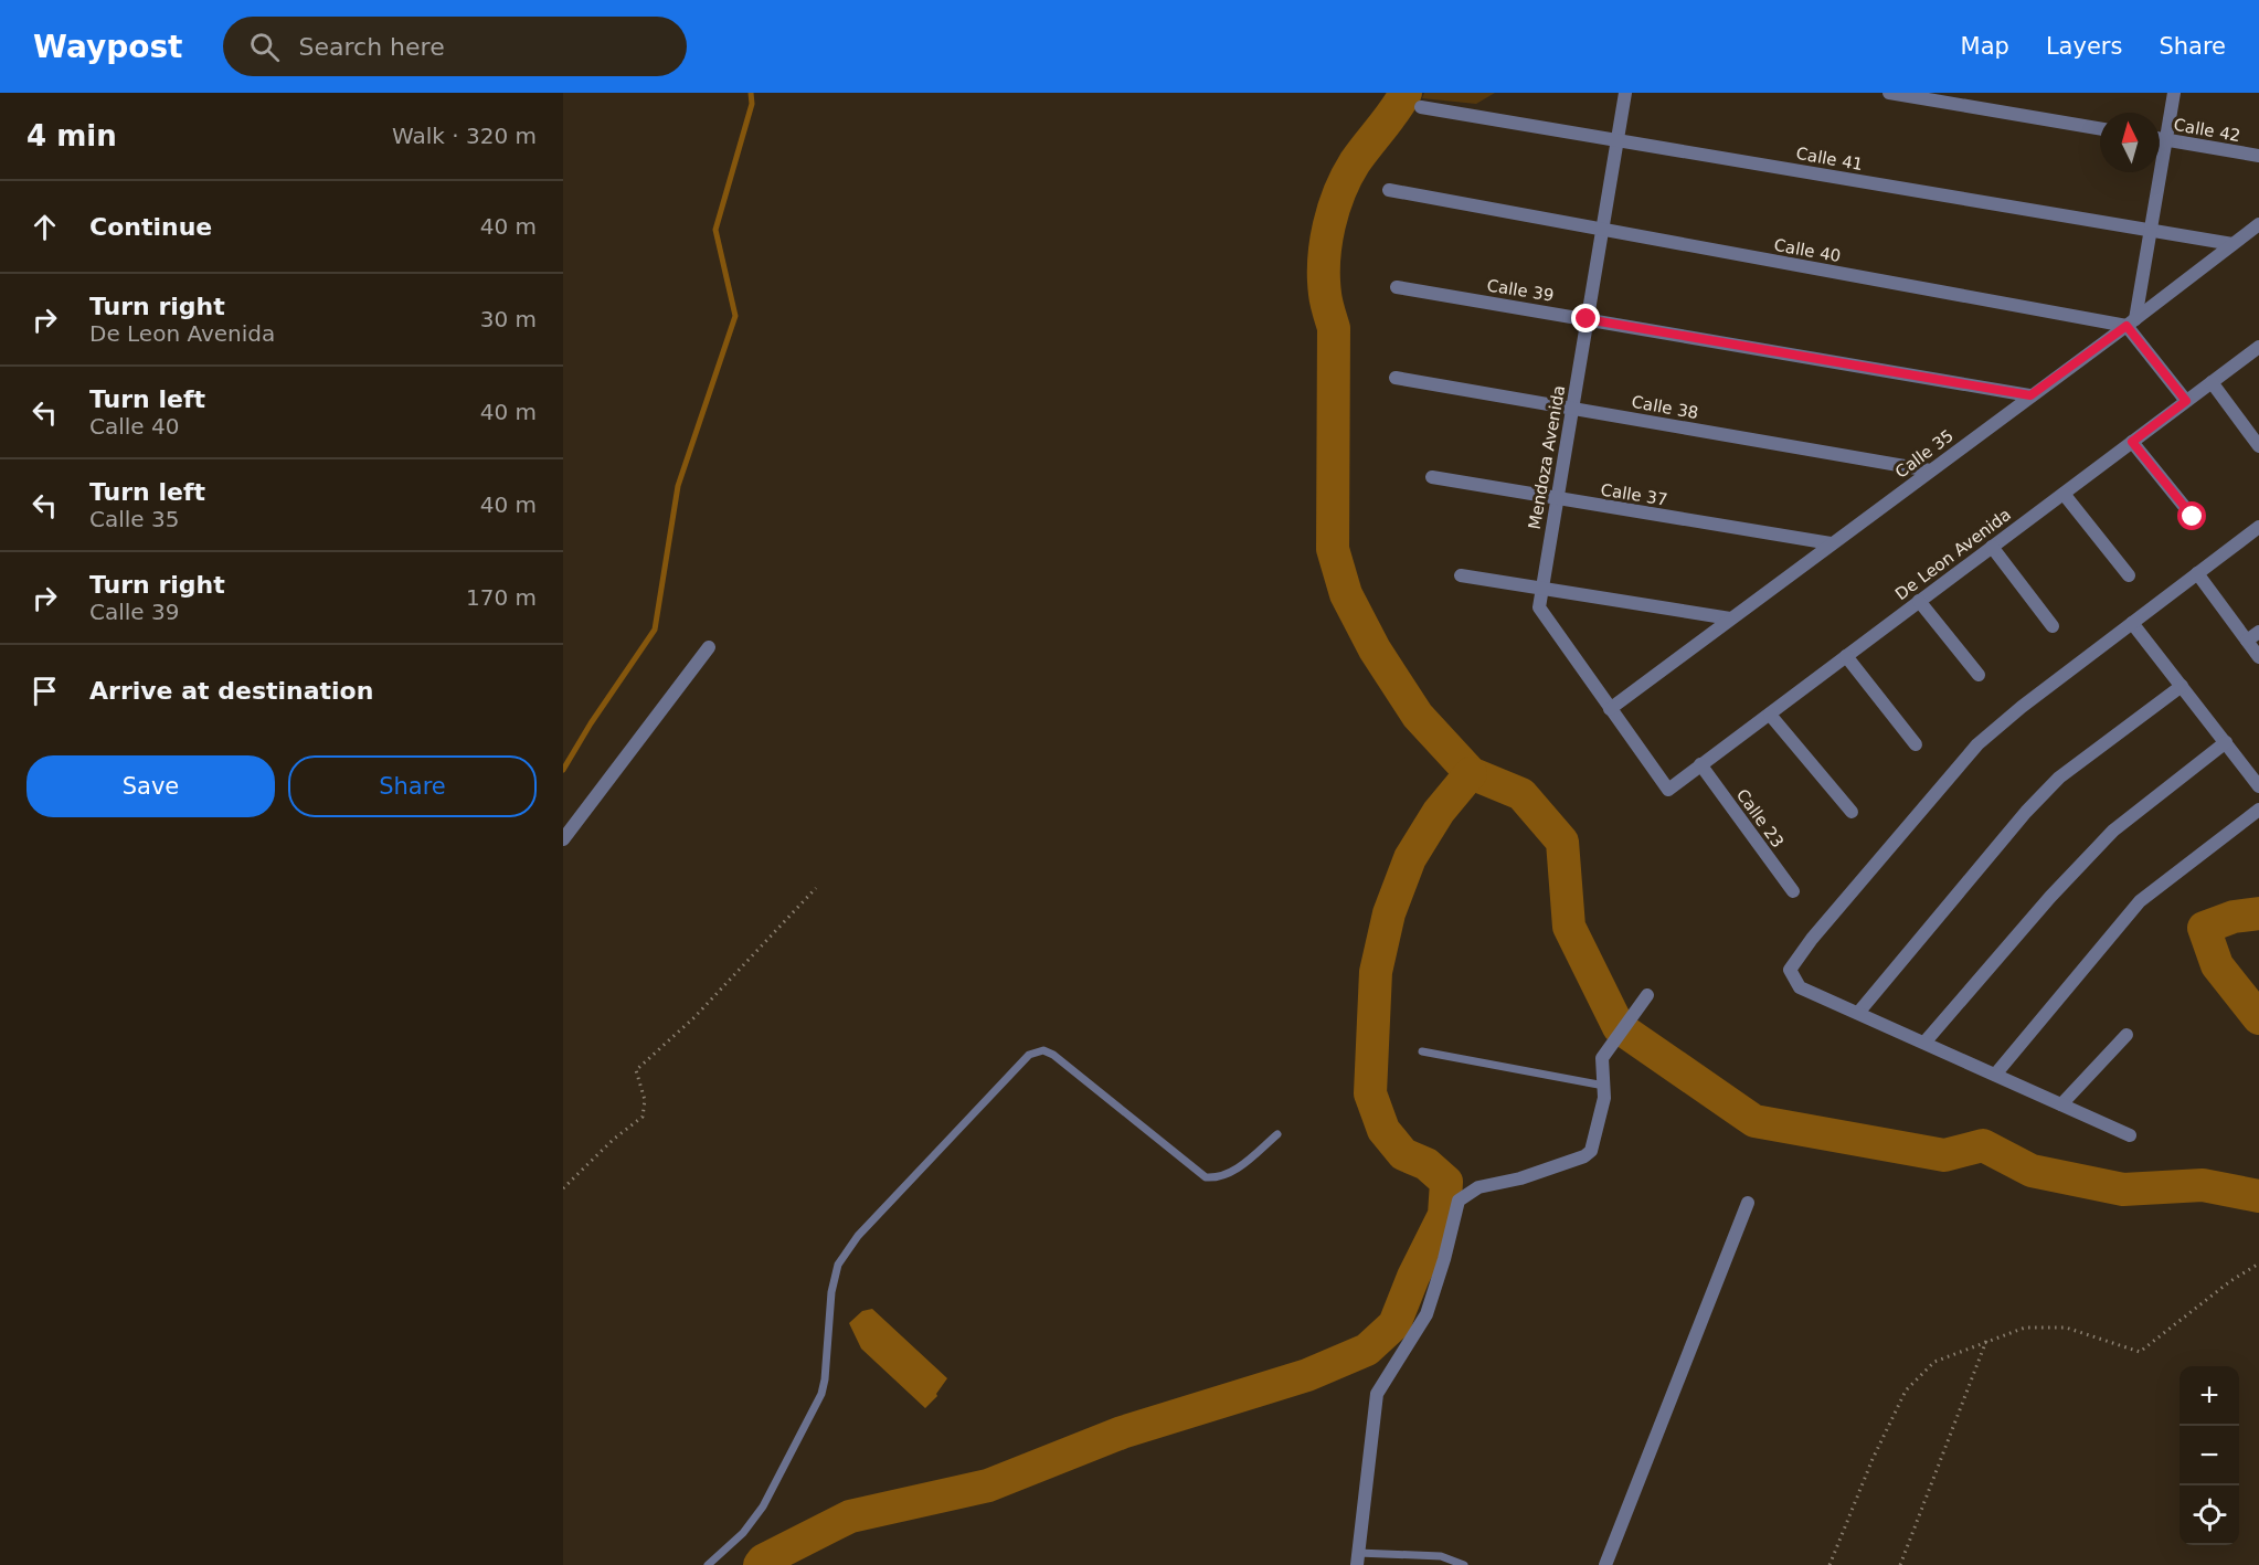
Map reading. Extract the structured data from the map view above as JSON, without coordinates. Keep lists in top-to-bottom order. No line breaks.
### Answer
{"streets":{"street":["Calle 42","Calle 41","Calle 40","Calle 39","Calle 38","Calle 35","Mendoza Avenida","Calle 37","De Leon Avenida","Calle 23"]},"crossings":[["Calle 41","Calle 35"],["Calle 41","Mendoza Avenida"],["Calle 40","Calle 35"],["Calle 40","Mendoza Avenida"],["Calle 39","Calle 35"],["Calle 39","Mendoza Avenida"],["Calle 38","Calle 35"],["Calle 38","Mendoza Avenida"],["Calle 35","Mendoza Avenida"],["Calle 35","Calle 37"],["Mendoza Avenida","Calle 37"],["Mendoza Avenida","De Leon Avenida"],["De Leon Avenida","Calle 23"]],"north":"top","page":{"header":"Waypost","search":"Search here","nav":["Map","Layers","Share"],"heading":["4 min","Walk · 320 m"],"list":[["Continue","40 m"],["Turn right","De Leon Avenida","30 m"],["Turn left","Calle 40","40 m"],["Turn left","Calle 35","40 m"],["Turn right","Calle 39","170 m"],"Arrive at destination"],"buttons":["Save","Share"],"map_buttons":["+","−"]}}
